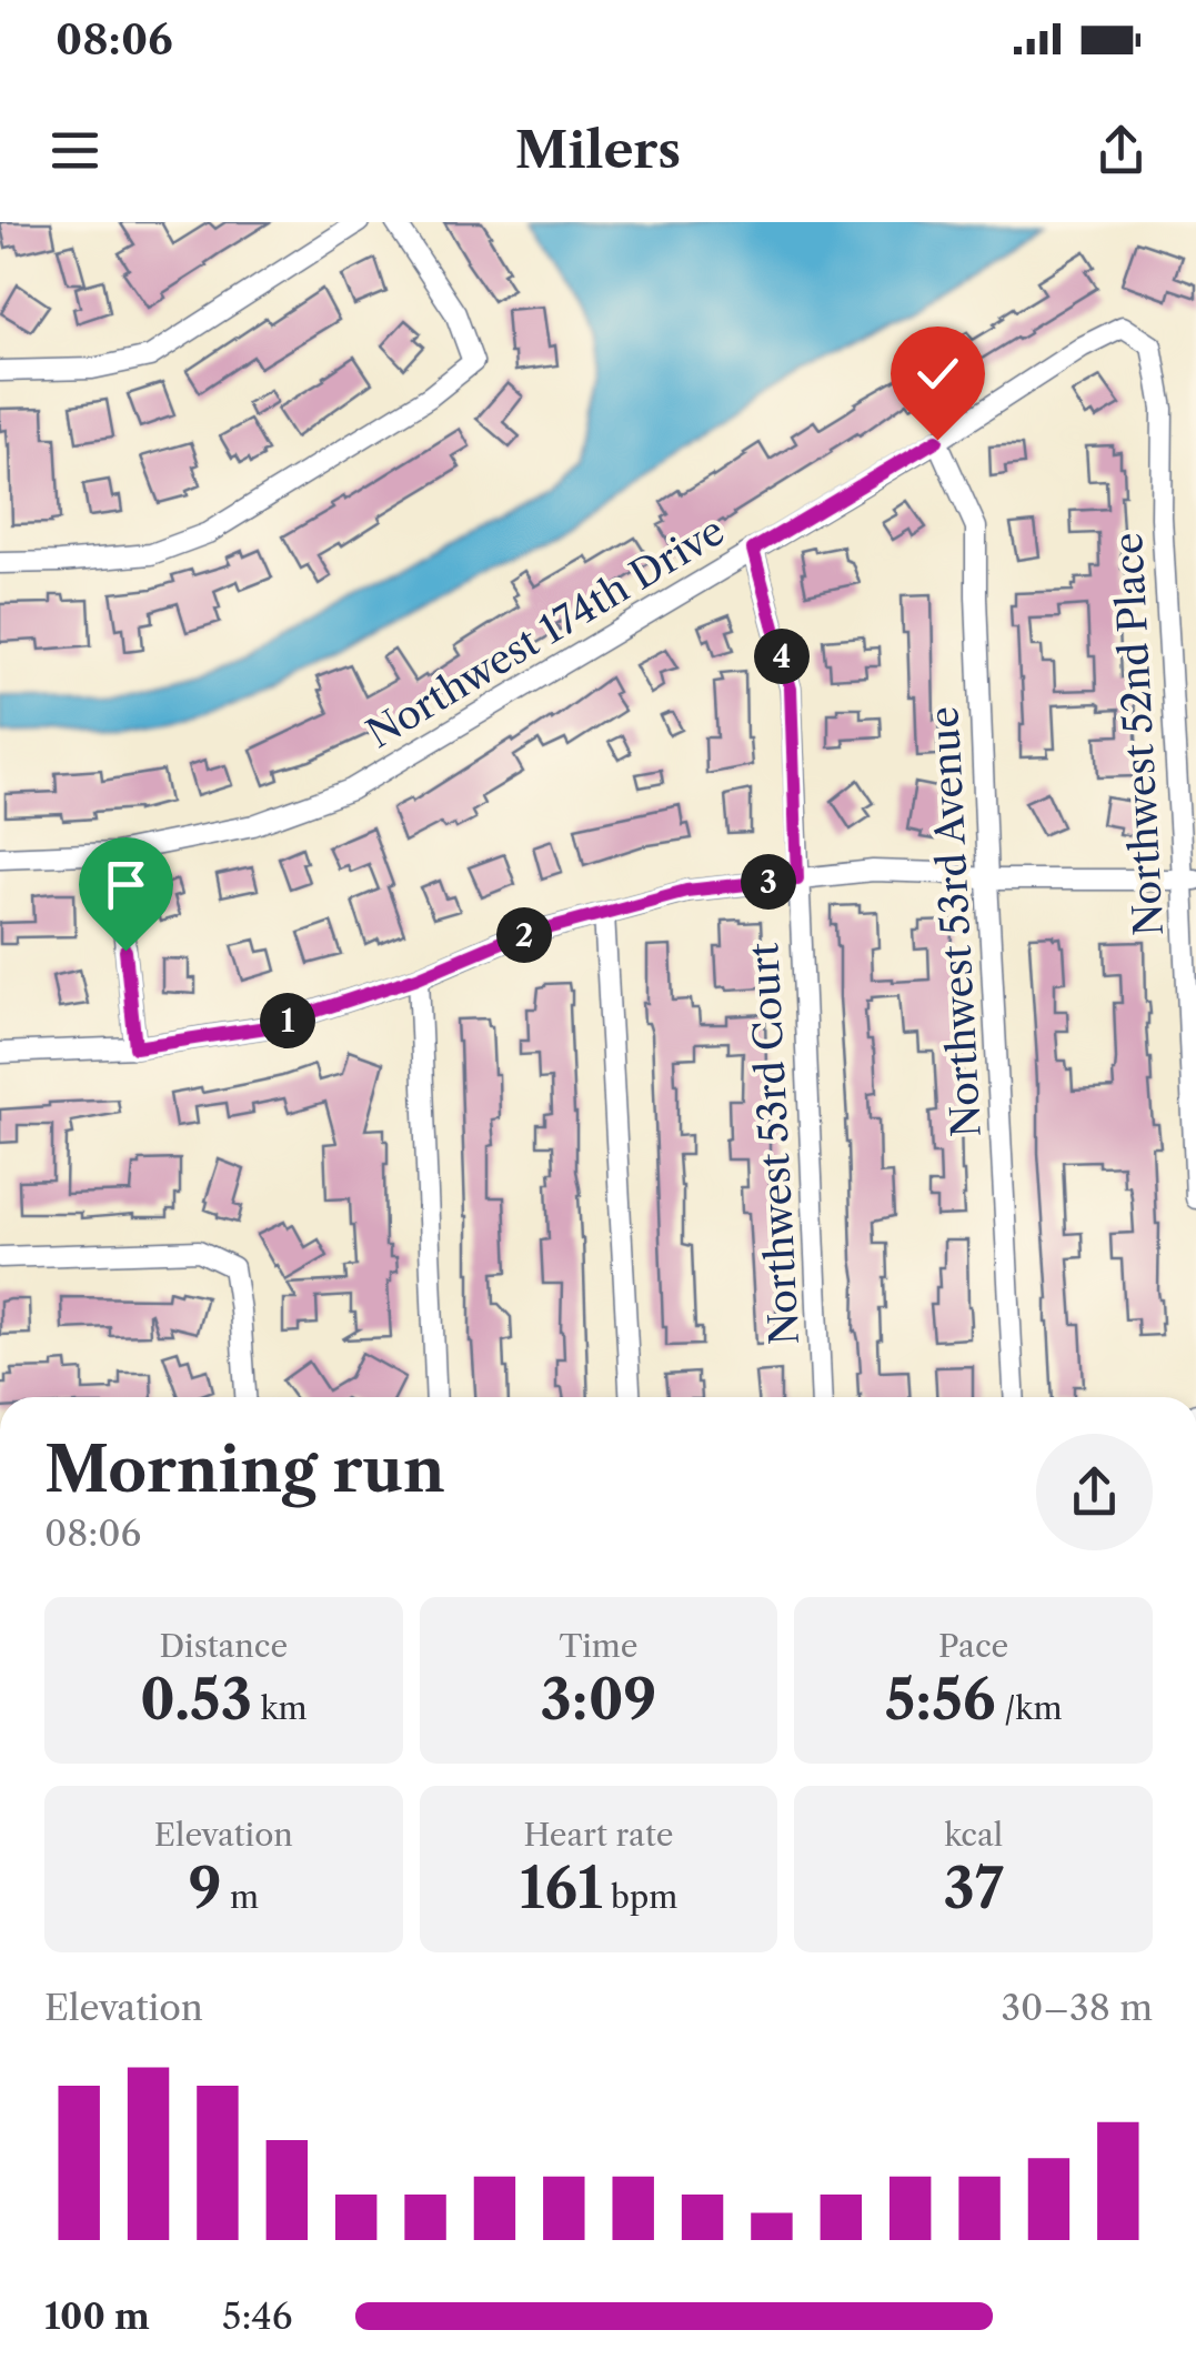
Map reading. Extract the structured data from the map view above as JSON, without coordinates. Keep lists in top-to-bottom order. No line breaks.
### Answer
{"streets":{"street":["Northwest 174th Drive","Northwest 52nd Place","Northwest 53rd Avenue","Northwest 53rd Court"]},"crossings":[["Northwest 174th Drive","Northwest 52nd Place"],["Northwest 174th Drive","Northwest 53rd Avenue"],["Northwest 174th Drive","Northwest 53rd Court"]],"page":{"status":"08:06","header":"Milers","pins":["4","3","2","1"],"heading":["Morning run","08:06"],"stats":[["Distance","0.53 km"],["Time","3:09"],["Pace","5:56 /km"],["Elevation","9 m"],["Heart rate","161 bpm"],["kcal","37"]],"chart":["Elevation","30–38 m"],"list":[{"name":"100 m","note":"5:46"}]}}
